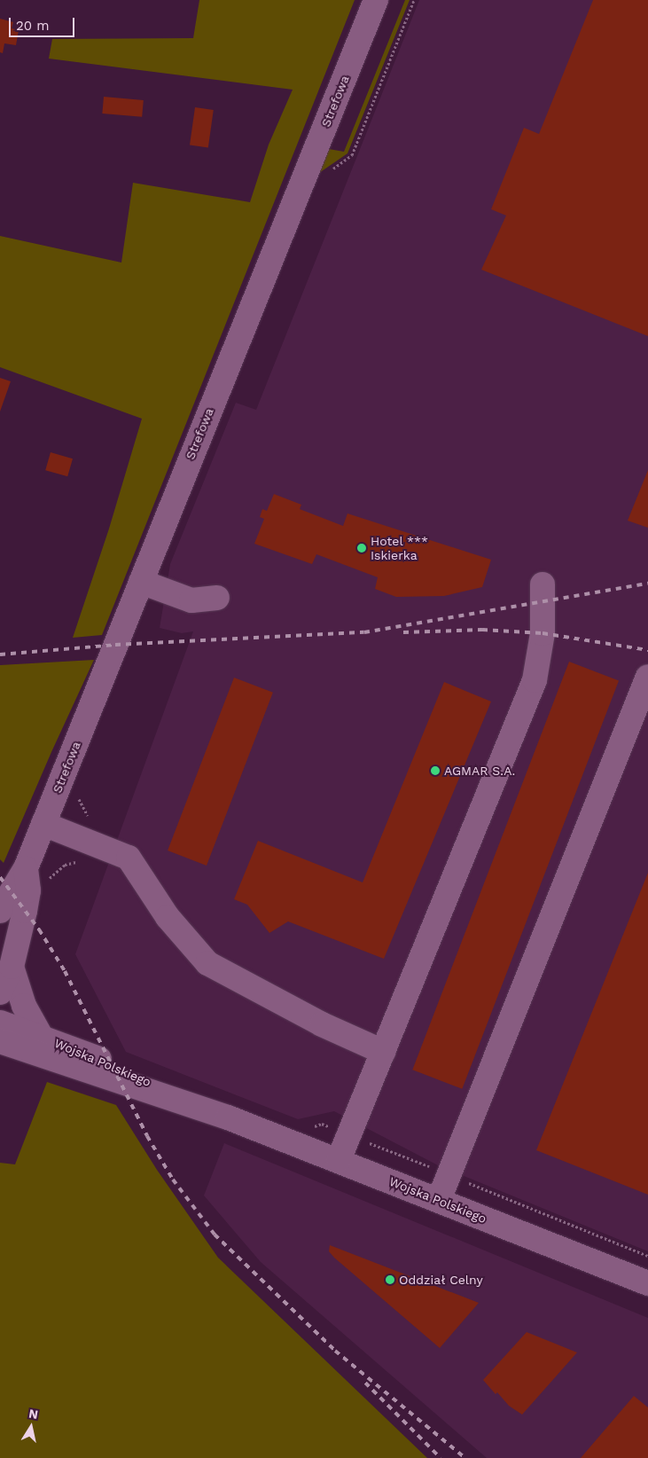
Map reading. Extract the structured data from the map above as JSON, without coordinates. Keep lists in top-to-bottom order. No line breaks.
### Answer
{"streets":{"street":["Strefowa","Wojska Polskiego"]},"places":["Hotel *** Iskierka","AGMAR S.A.","Oddział Celny"],"scale_bar":"20 m","north":"top"}
